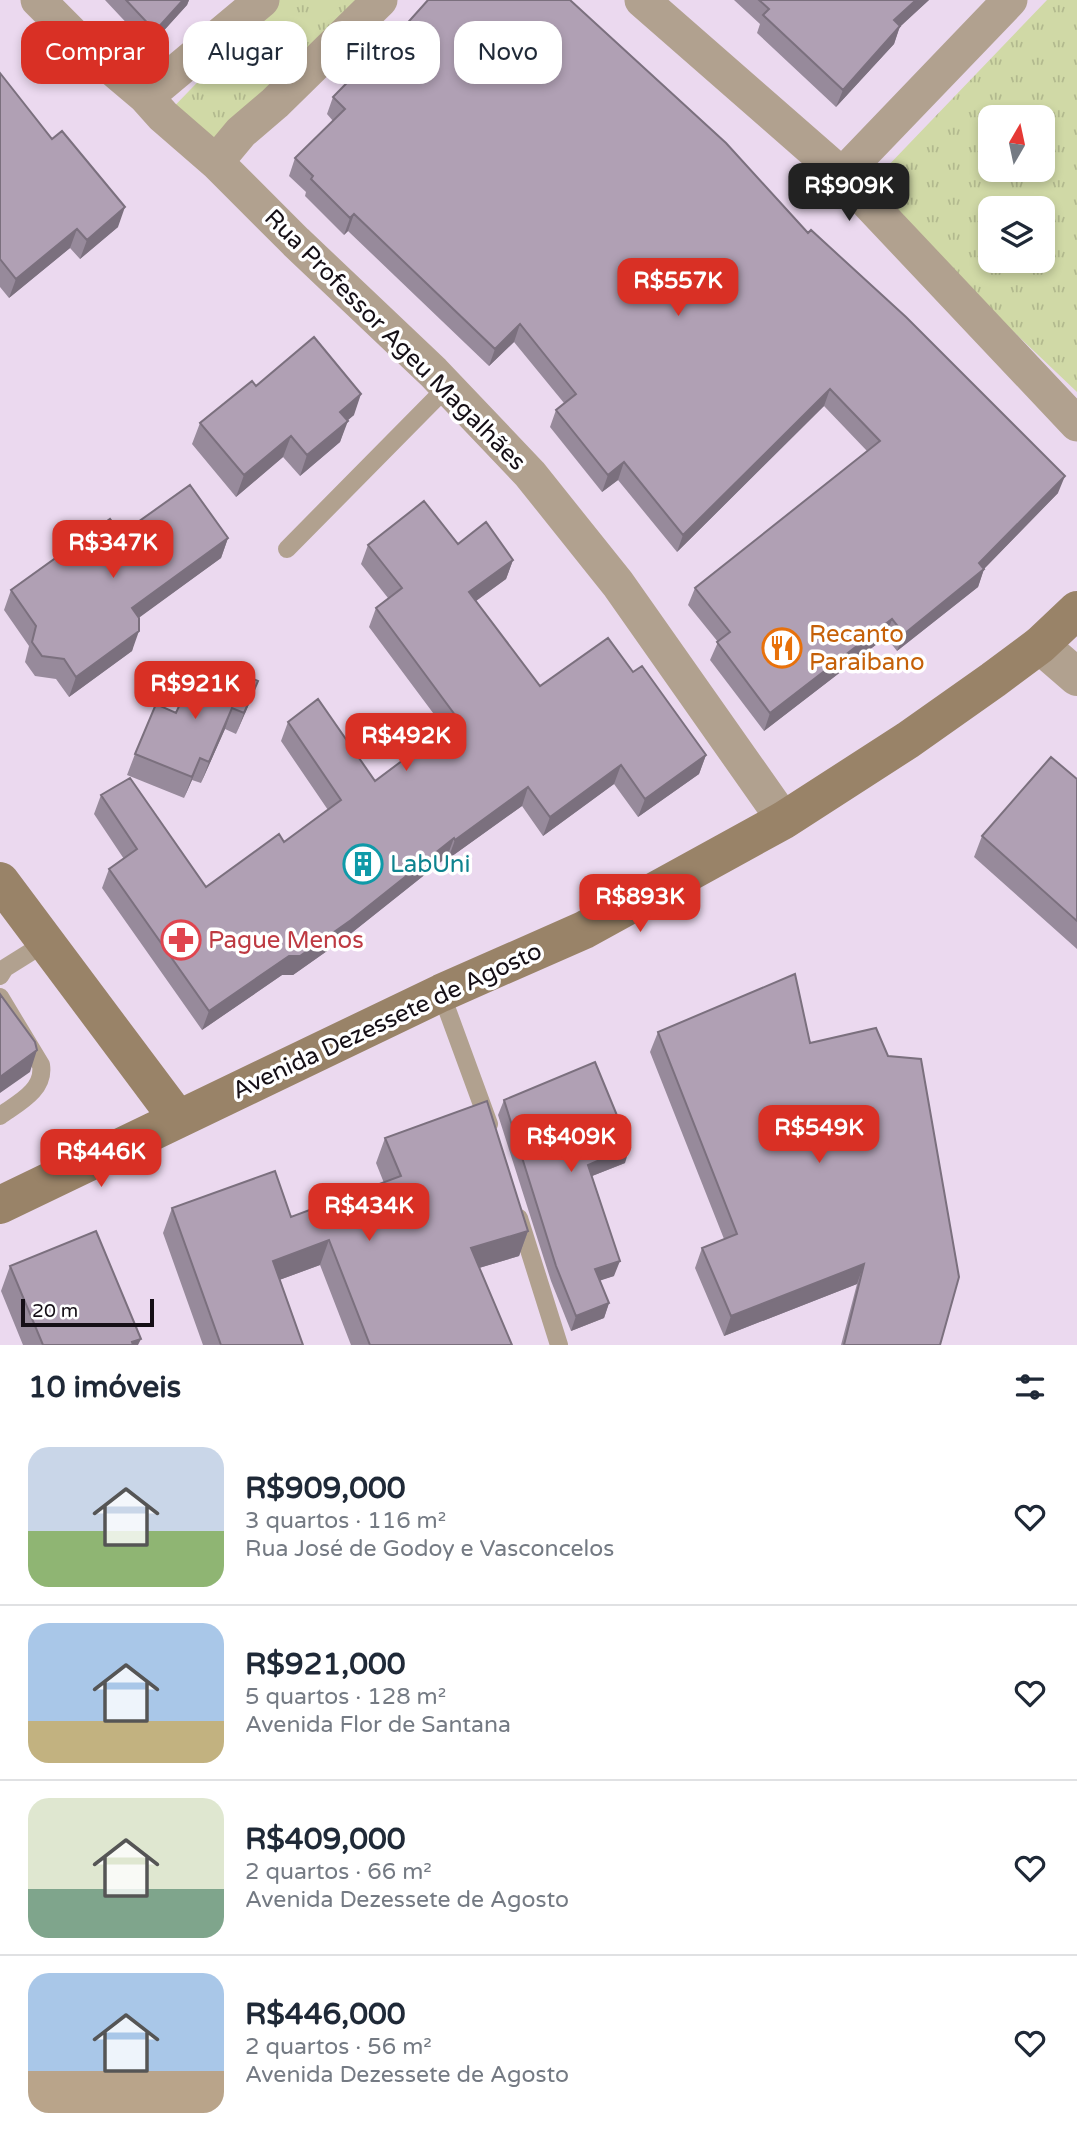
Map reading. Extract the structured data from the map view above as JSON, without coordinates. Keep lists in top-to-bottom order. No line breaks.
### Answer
{"streets":{"main road":["Avenida Dezessete de Agosto"],"street":["Rua Professor Ageu Magalhães"]},"crossings":[["Rua Professor Ageu Magalhães","Avenida Dezessete de Agosto"]],"places":{"restaurant":["Recanto Paraibano"],"building":["LabUni"],"pharmacy":["Pague Menos"]},"scale_bar":"20 m","north":"top","page":{"chip":["Comprar","Alugar","Filtros","Novo"],"price":["R$909K","R$557K","R$347K","R$921K","R$492K","R$893K","R$549K","R$409K","R$446K","R$434K"],"scale":"20 m","heading":"10 imóveis","list":[{"name":"R$909,000","note":"3 quartos · 116 m² · Rua José de Godoy e Vasconcelos"},{"name":"R$921,000","note":"5 quartos · 128 m² · Avenida Flor de Santana"},{"name":"R$409,000","note":"2 quartos · 66 m² · Avenida Dezessete de Agosto"},{"name":"R$446,000","note":"2 quartos · 56 m² · Avenida Dezessete de Agosto"}]}}
